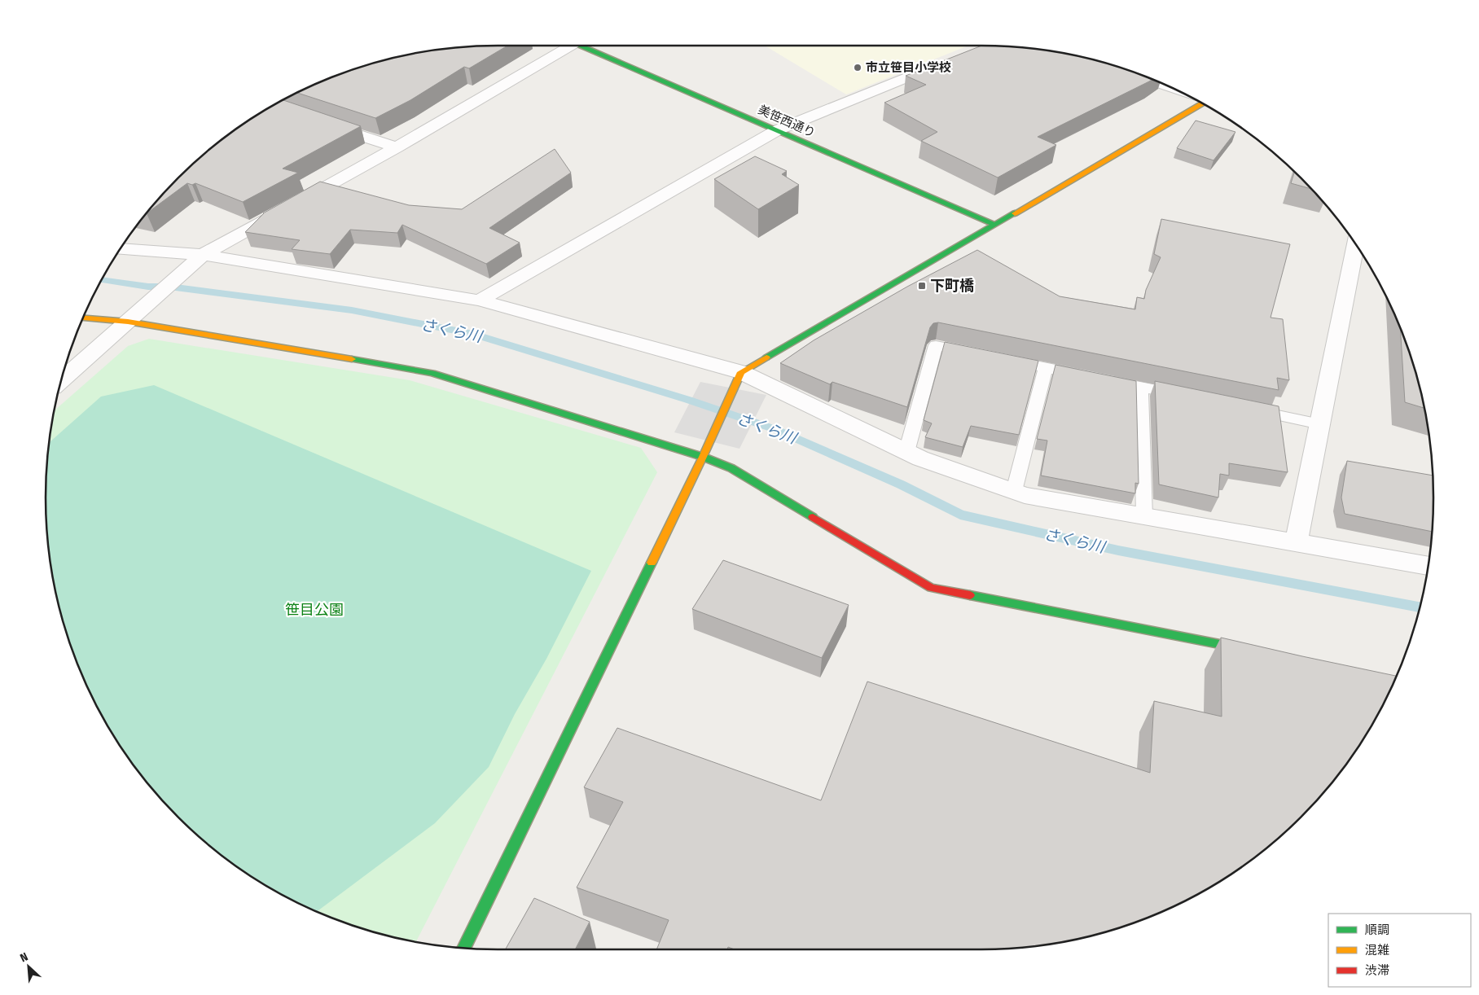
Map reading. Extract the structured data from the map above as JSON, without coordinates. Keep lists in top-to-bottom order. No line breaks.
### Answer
{"streets":{"street":["美笹西通り"]},"water":["さくら川"],"parks":["笹目公園"],"places":{"other":["市立笹目小学校"],"transit":["下町橋"]},"legend":["順調","混雑","渋滞"],"north":"top left"}
